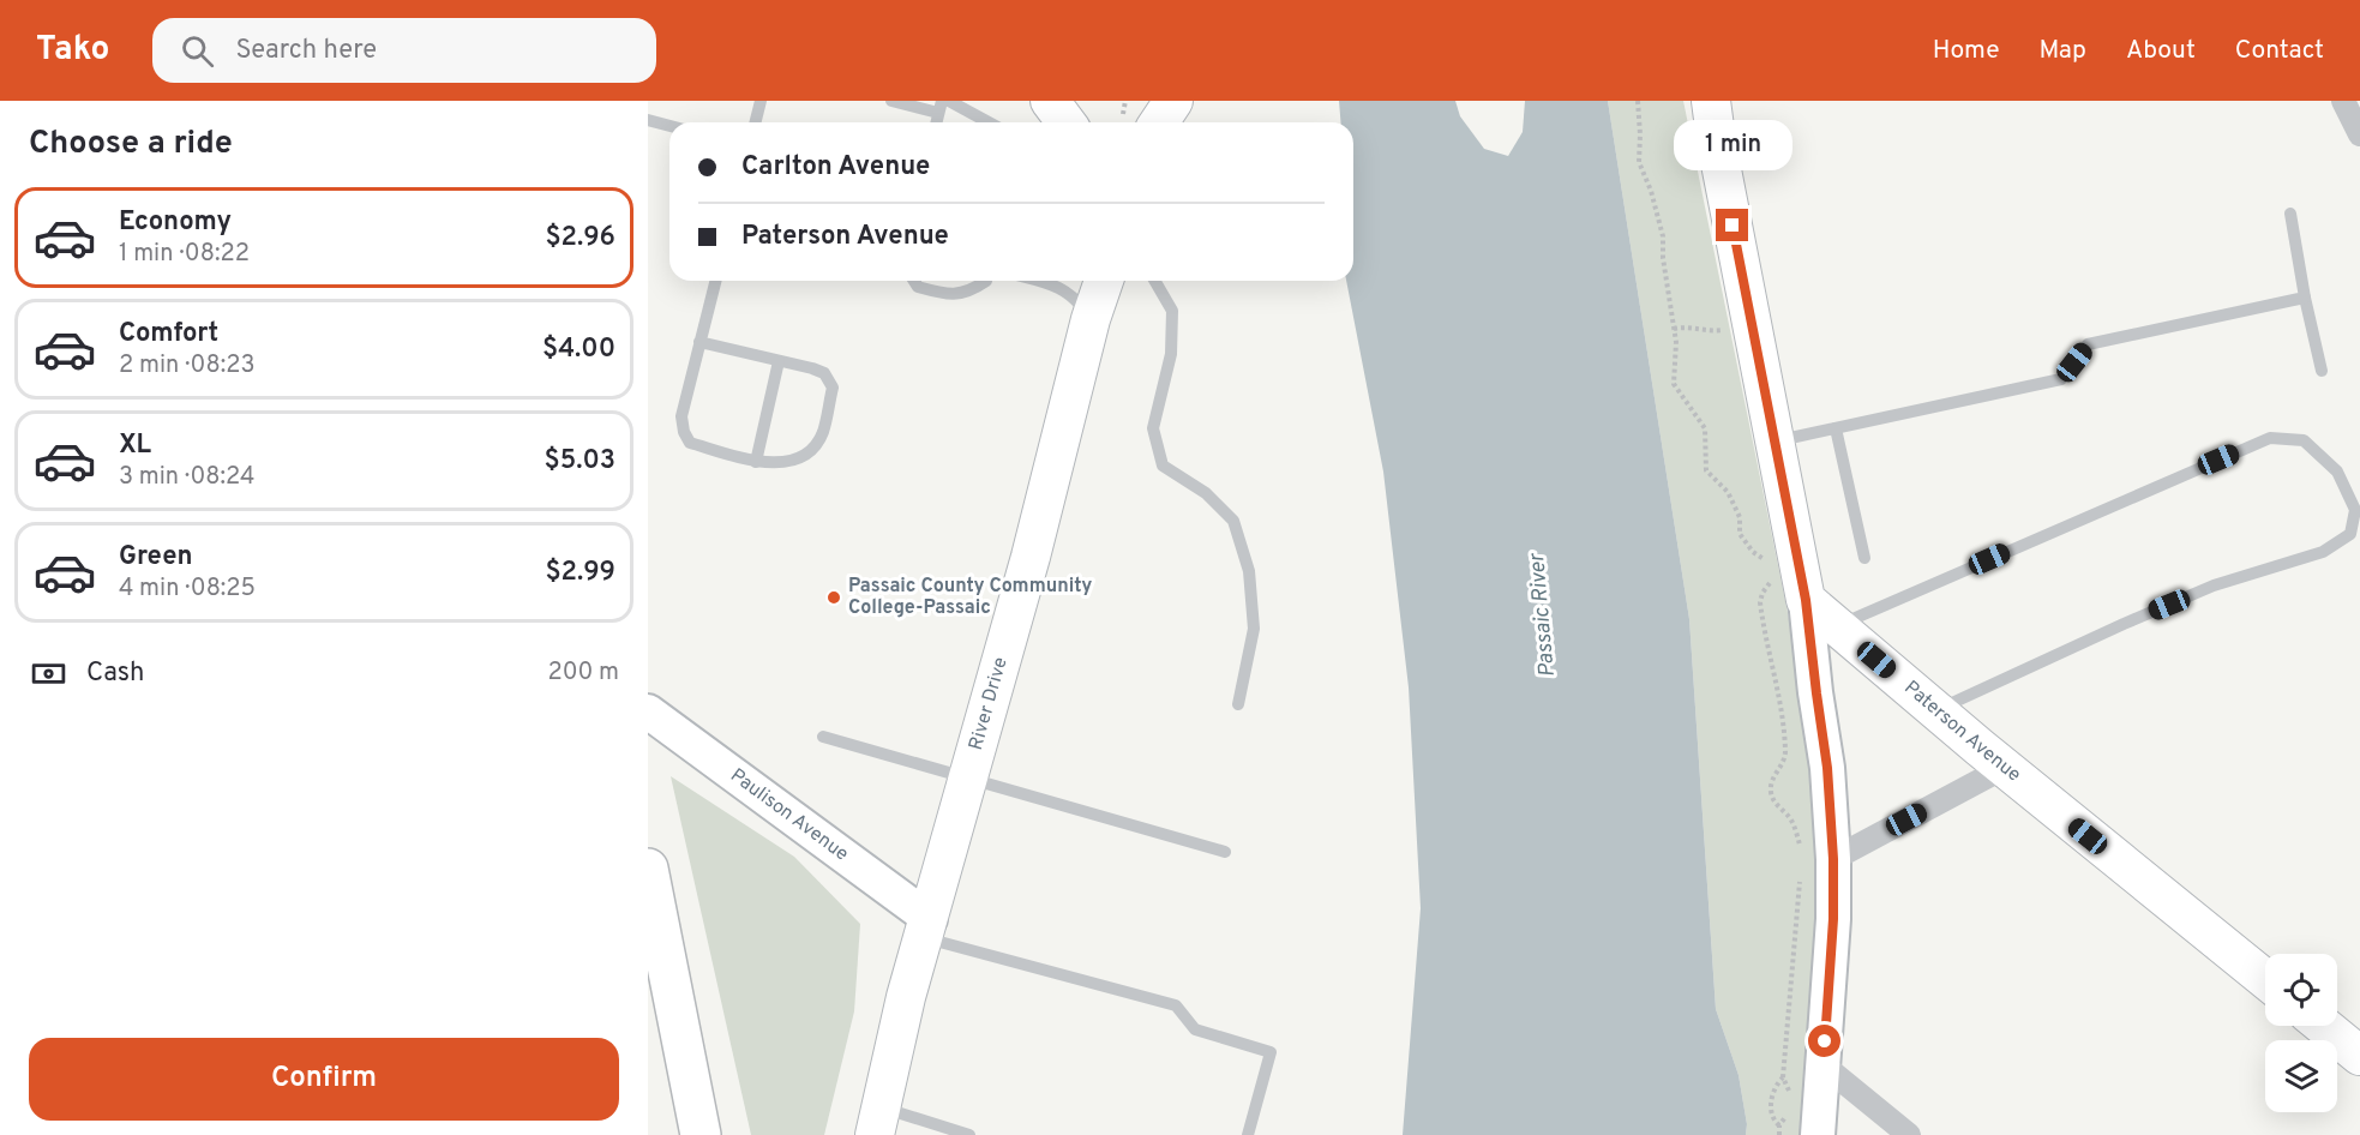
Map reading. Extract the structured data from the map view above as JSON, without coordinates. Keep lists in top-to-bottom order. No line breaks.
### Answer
{"streets":{"main road":["River Drive","Paterson Avenue"],"street":["Paulison Avenue"]},"crossings":[["River Drive","Paulison Avenue"]],"water":["Passaic River"],"places":["Passaic County Community College-Passaic"],"page":{"header":"Tako","search":"Search here","nav":["Home","Map","About","Contact"],"heading":"Choose a ride","bubble":"1 min","banner":["Carlton Avenue","Paterson Avenue"],"list":[{"name":"Economy","note":"1 min · 08:22","value":"$2.96"},{"name":"Comfort","note":"2 min · 08:23","value":"$4.00"},{"name":"XL","note":"3 min · 08:24","value":"$5.03"},{"name":"Green","note":"4 min · 08:25","value":"$2.99"}],"pay":["Cash","200 m"],"buttons":"Confirm"}}
